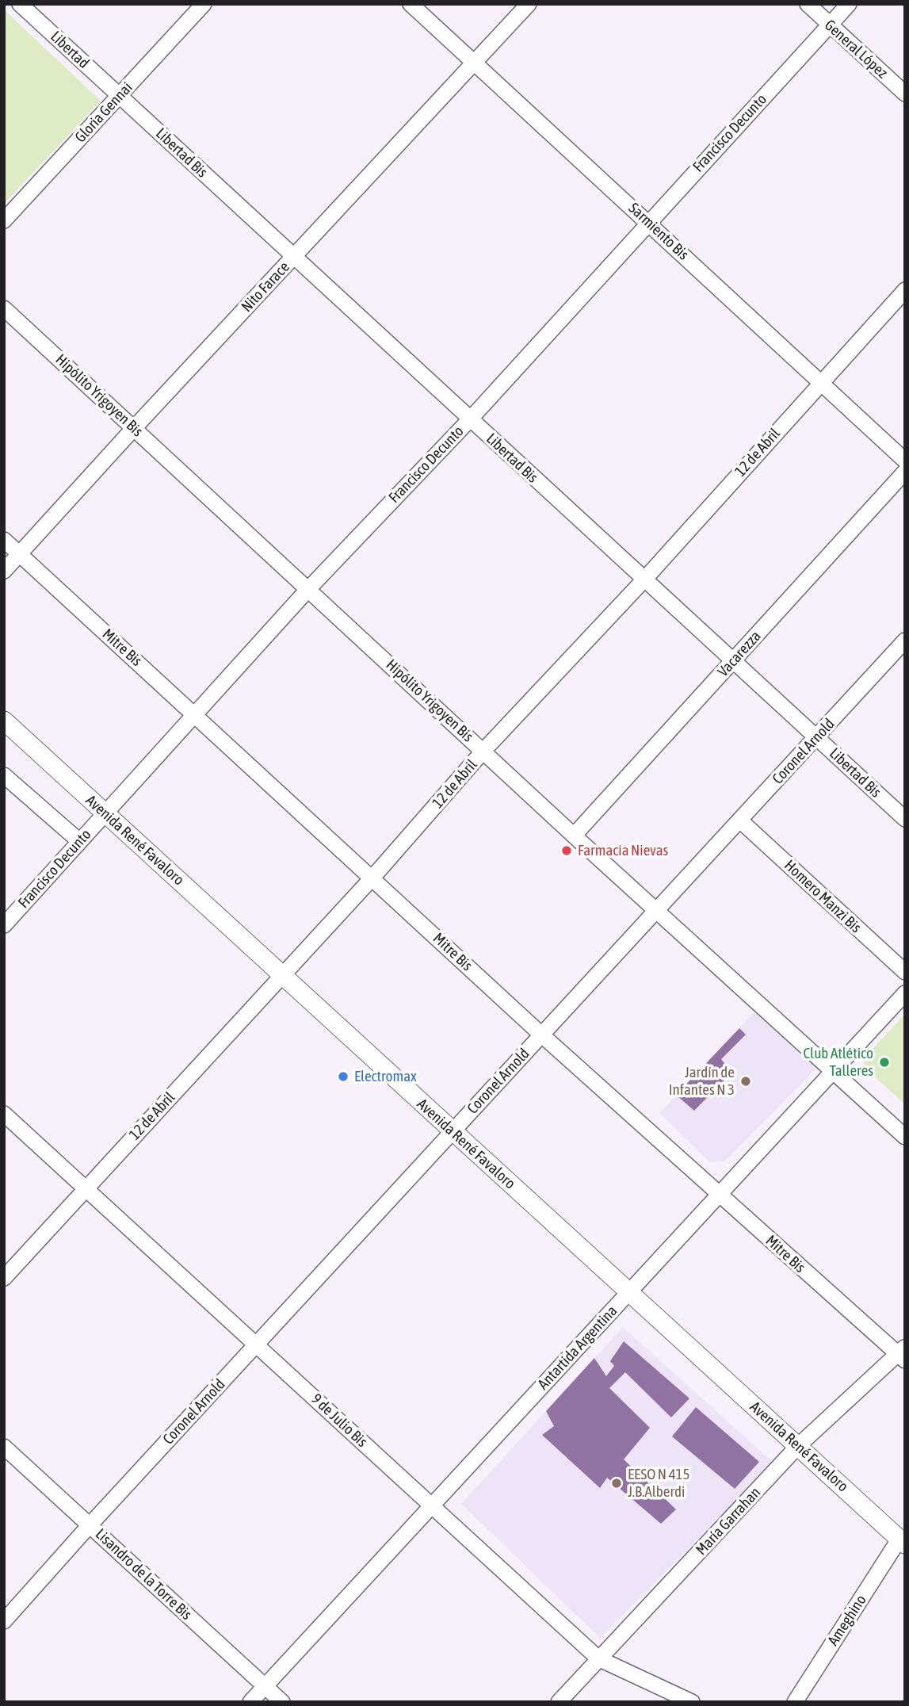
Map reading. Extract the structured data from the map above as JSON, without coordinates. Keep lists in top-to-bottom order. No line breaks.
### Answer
{"streets":{"main road":["Avenida René Favaloro"],"street":["General López","Libertad","Gloria Gennai","Francisco Decunto","Libertad Bis","Sarmiento Bis","Nito Farace","Hipólito Yrigoyen Bis","12 de Abril","Mitre Bis","Vacarezza","Coronel Arnold","Homero Manzi Bis","Antartida Argentina","9 de Julio Bis","María Garrahan","Lisandro de la Torre Bis","Ameghino"]},"crossings":[["General López","Francisco Decunto"],["Libertad","Gloria Gennai"],["Libertad","Libertad Bis"],["Gloria Gennai","Libertad Bis"],["Francisco Decunto","Libertad Bis"],["Francisco Decunto","Sarmiento Bis"],["Francisco Decunto","Hipólito Yrigoyen Bis"],["Francisco Decunto","Mitre Bis"],["Francisco Decunto","Avenida René Favaloro"],["Libertad Bis","Nito Farace"],["Libertad Bis","12 de Abril"],["Libertad Bis","Vacarezza"],["Libertad Bis","Coronel Arnold"],["Sarmiento Bis","Nito Farace"],["Sarmiento Bis","12 de Abril"],["Nito Farace","Hipólito Yrigoyen Bis"],["Nito Farace","Mitre Bis"],["Hipólito Yrigoyen Bis","12 de Abril"],["Hipólito Yrigoyen Bis","Vacarezza"],["Hipólito Yrigoyen Bis","Coronel Arnold"],["Hipólito Yrigoyen Bis","Antartida Argentina"],["12 de Abril","Mitre Bis"],["12 de Abril","Avenida René Favaloro"],["12 de Abril","9 de Julio Bis"],["Mitre Bis","Coronel Arnold"],["Mitre Bis","Antartida Argentina"],["Mitre Bis","María Garrahan"],["Coronel Arnold","Avenida René Favaloro"],["Coronel Arnold","Homero Manzi Bis"],["Coronel Arnold","9 de Julio Bis"],["Coronel Arnold","Lisandro de la Torre Bis"],["Avenida René Favaloro","Antartida Argentina"],["Avenida René Favaloro","María Garrahan"],["Avenida René Favaloro","Ameghino"],["Antartida Argentina","9 de Julio Bis"],["Antartida Argentina","Lisandro de la Torre Bis"],["9 de Julio Bis","María Garrahan"]],"places":["Farmacia Nievas","Club Atlético Talleres","Electromax","Jardín de Infantes N 3","EESO N 415 J.B.Alberdi"]}
